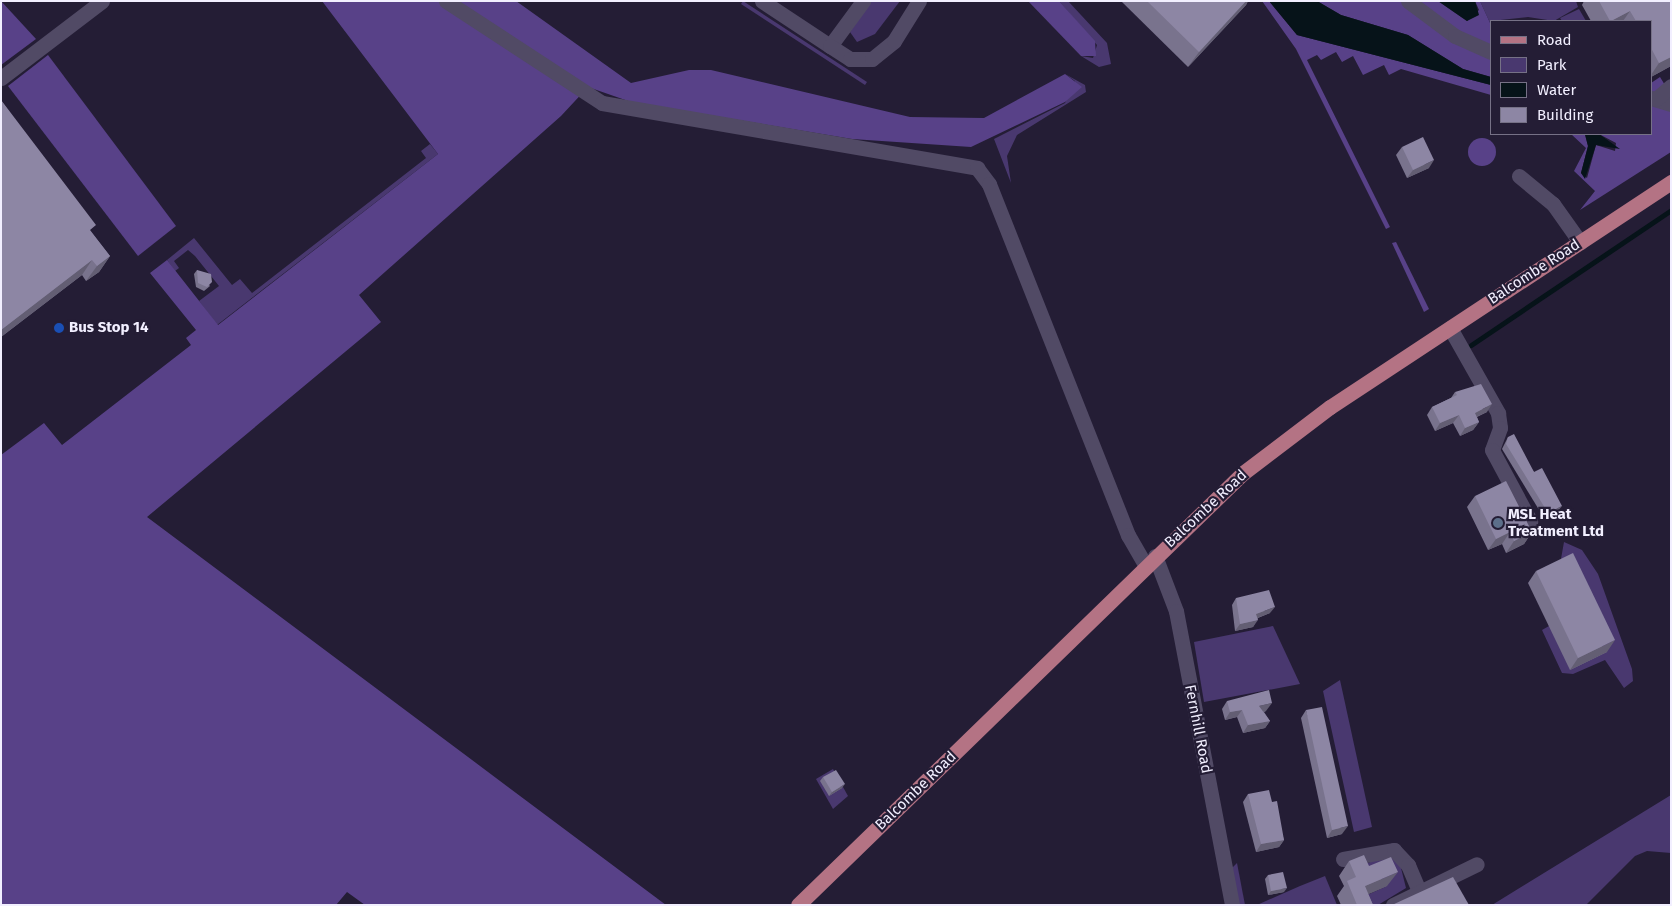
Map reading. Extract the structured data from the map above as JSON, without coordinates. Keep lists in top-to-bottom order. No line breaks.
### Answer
{"streets":{"main road":["Balcombe Road"],"street":["Fernhill Road"]},"crossings":[["Balcombe Road","Fernhill Road"]],"places":["Bus Stop 14","MSL Heat Treatment Ltd"],"legend":["Road","Park","Water","Building"]}
